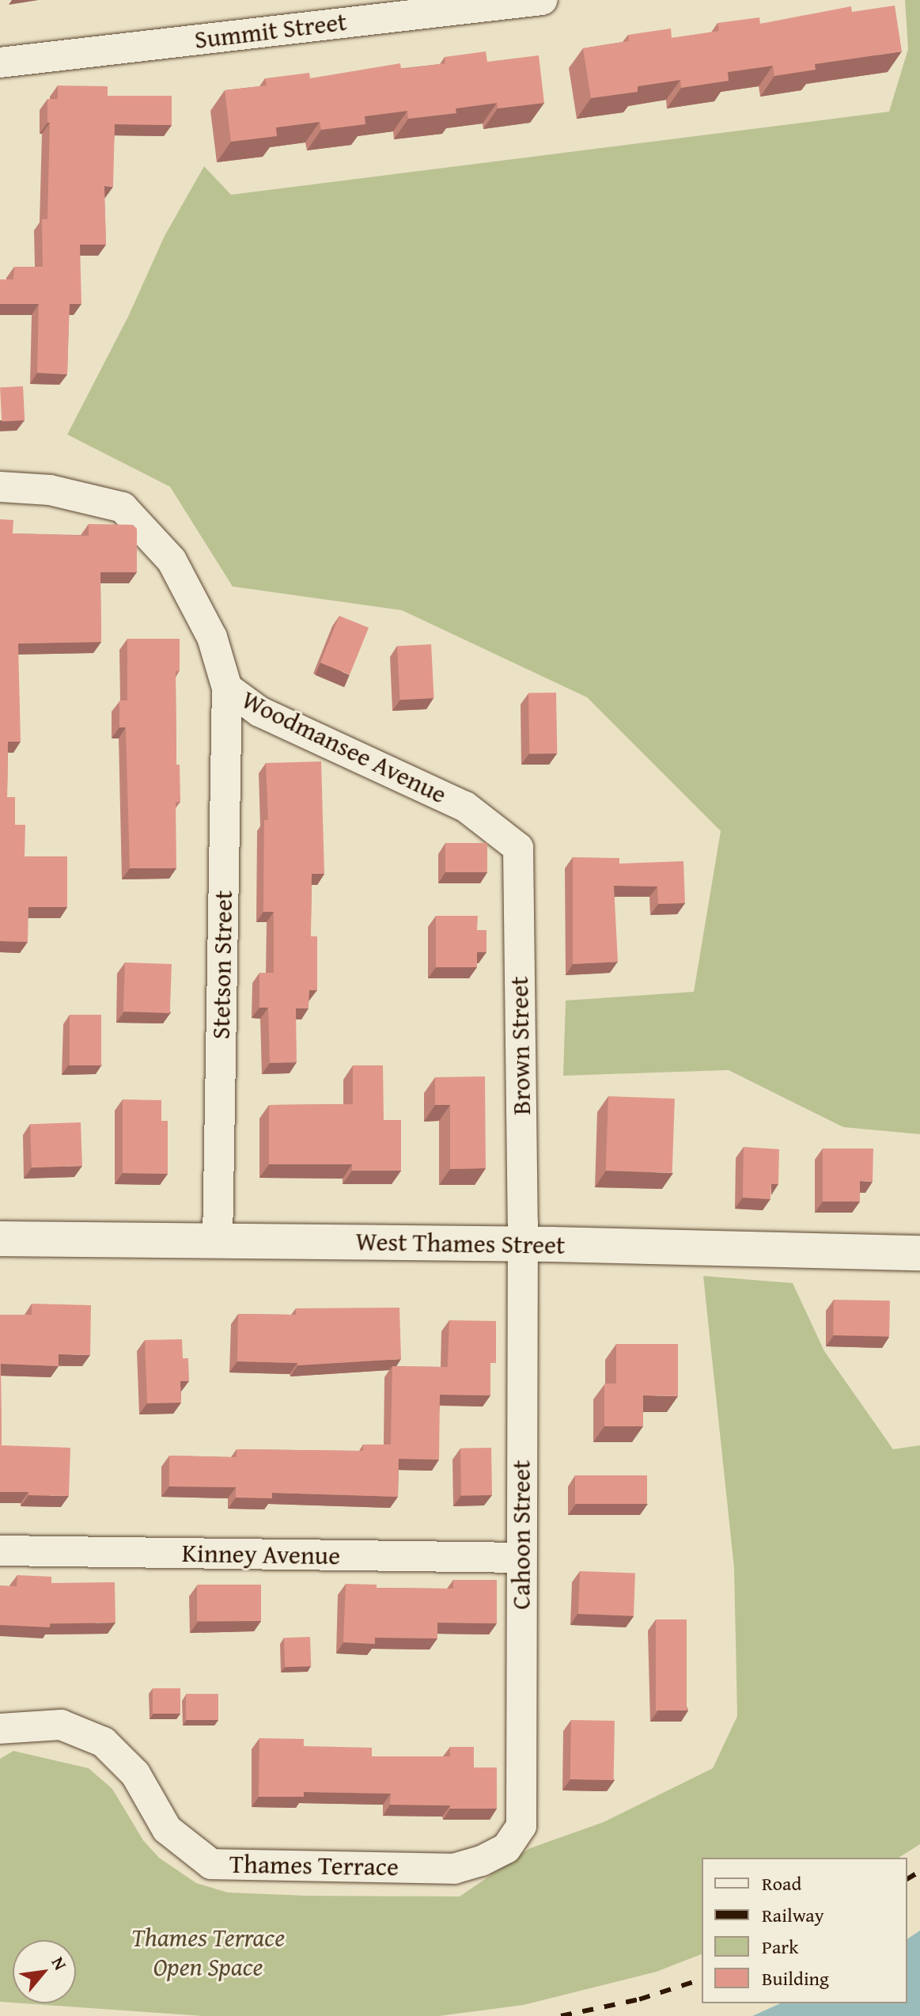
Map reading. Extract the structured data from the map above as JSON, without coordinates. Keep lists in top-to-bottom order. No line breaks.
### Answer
{"streets":{"main road":["West Thames Street"],"street":["Summit Street","Woodmansee Avenue","Stetson Street","Brown Street","Cahoon Street","Kinney Avenue","Thames Terrace"]},"crossings":[["Woodmansee Avenue","Stetson Street"],["Woodmansee Avenue","Brown Street"],["Stetson Street","West Thames Street"],["Brown Street","West Thames Street"],["Brown Street","Cahoon Street"],["West Thames Street","Cahoon Street"],["Cahoon Street","Kinney Avenue"],["Cahoon Street","Thames Terrace"]],"parks":["Thames Terrace Open Space"],"legend":["Road","Railway","Park","Building"],"north":"top right"}
